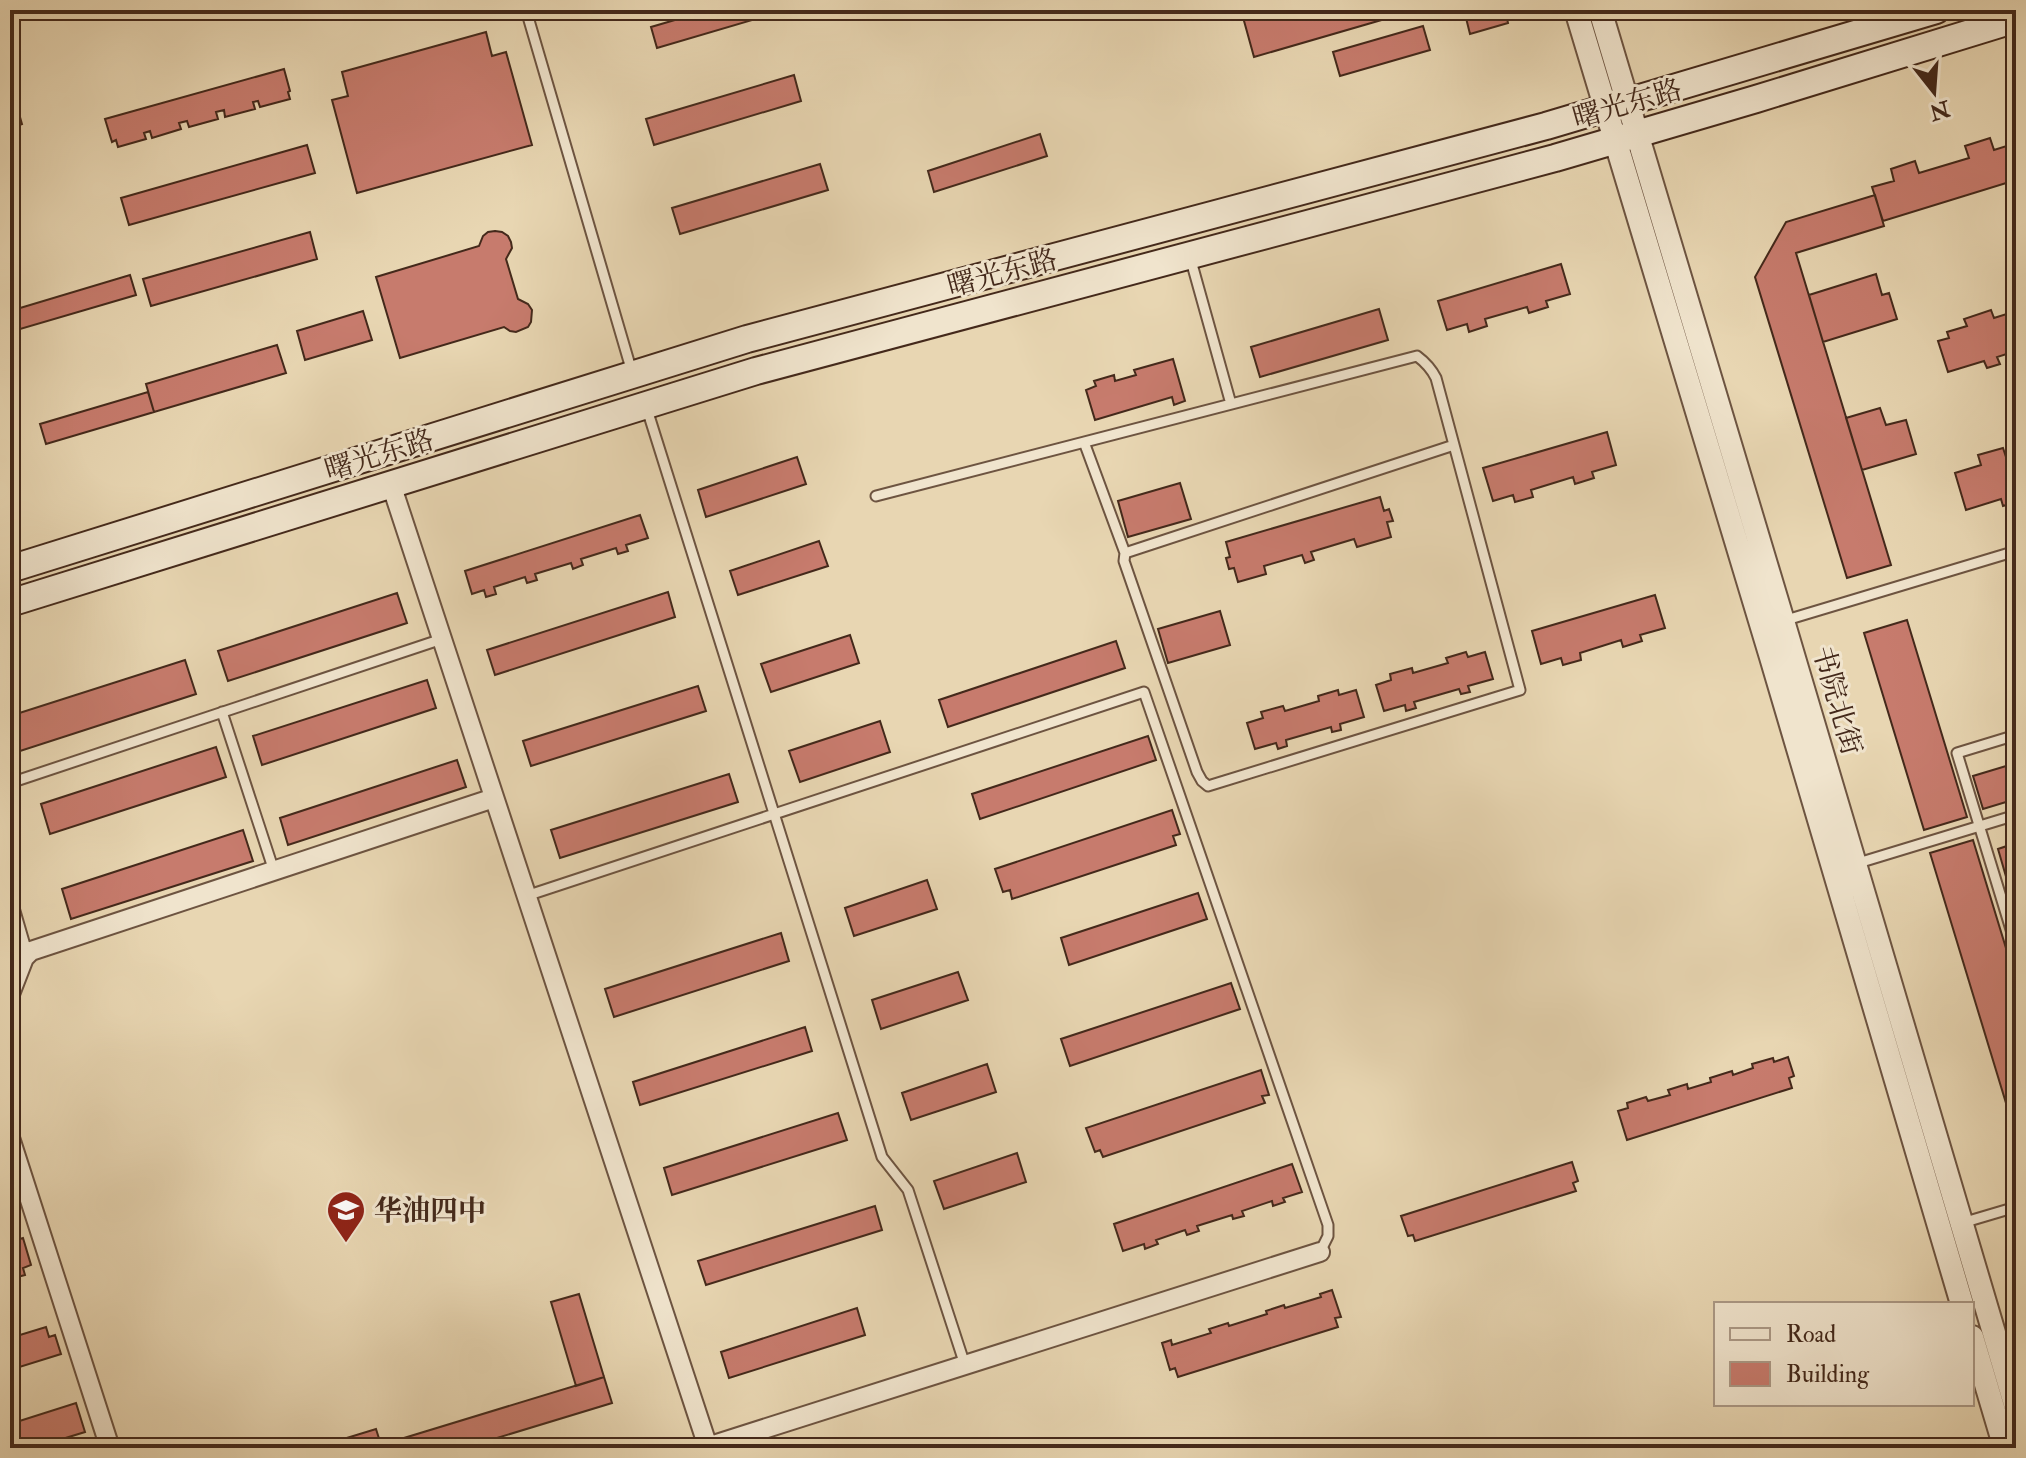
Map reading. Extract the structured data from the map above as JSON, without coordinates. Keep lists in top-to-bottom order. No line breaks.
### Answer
{"streets":{"main road":["曙光东路"],"street":["书院北街"]},"crossings":[["曙光东路","书院北街"]],"places":{"school or university":["华油四中"]},"legend":["Road","Building"],"north":"bottom"}
